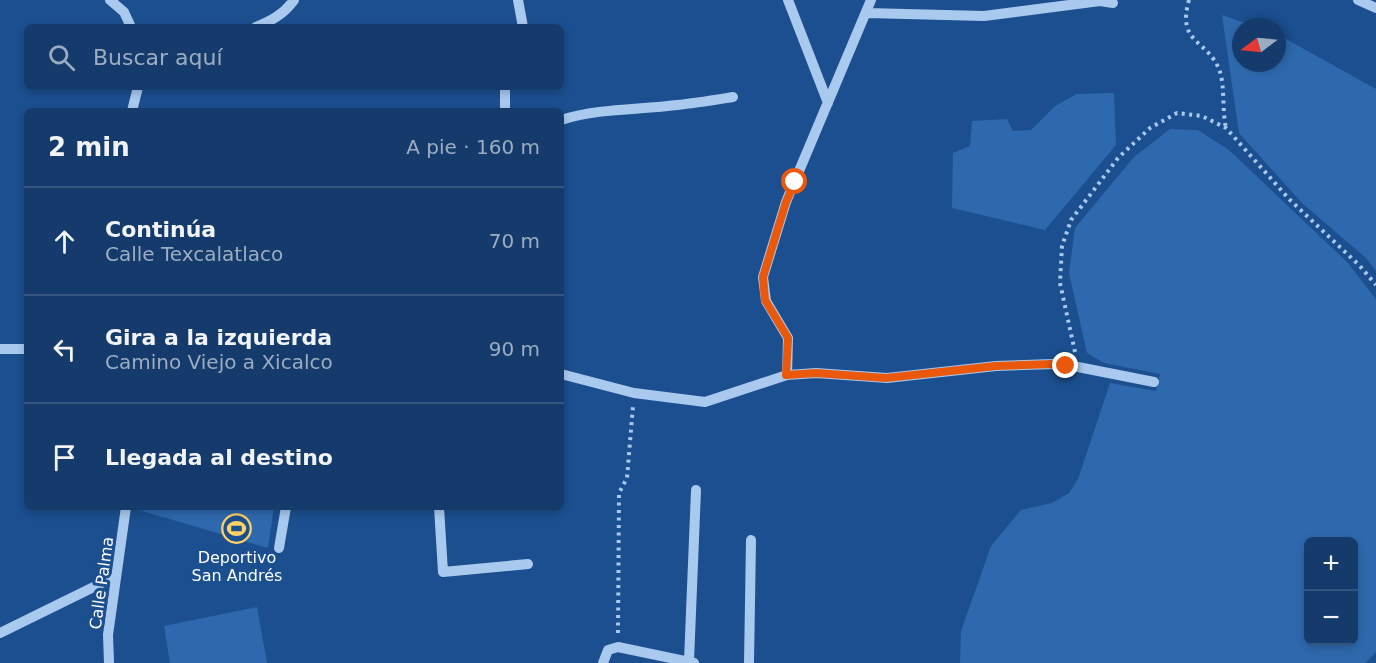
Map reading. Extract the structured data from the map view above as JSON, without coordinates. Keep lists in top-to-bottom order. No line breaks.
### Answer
{"streets":{"street":["Calle Palma"]},"places":{"sports":["Deportivo San Andrés"]},"north":"left","page":{"search":"Buscar aquí","heading":["2 min","A pie · 160 m"],"list":[["Continúa","Calle Texcalatlaco","70 m"],["Gira a la izquierda","Camino Viejo a Xicalco","90 m"],"Llegada al destino"],"map_buttons":["+","−"]}}
